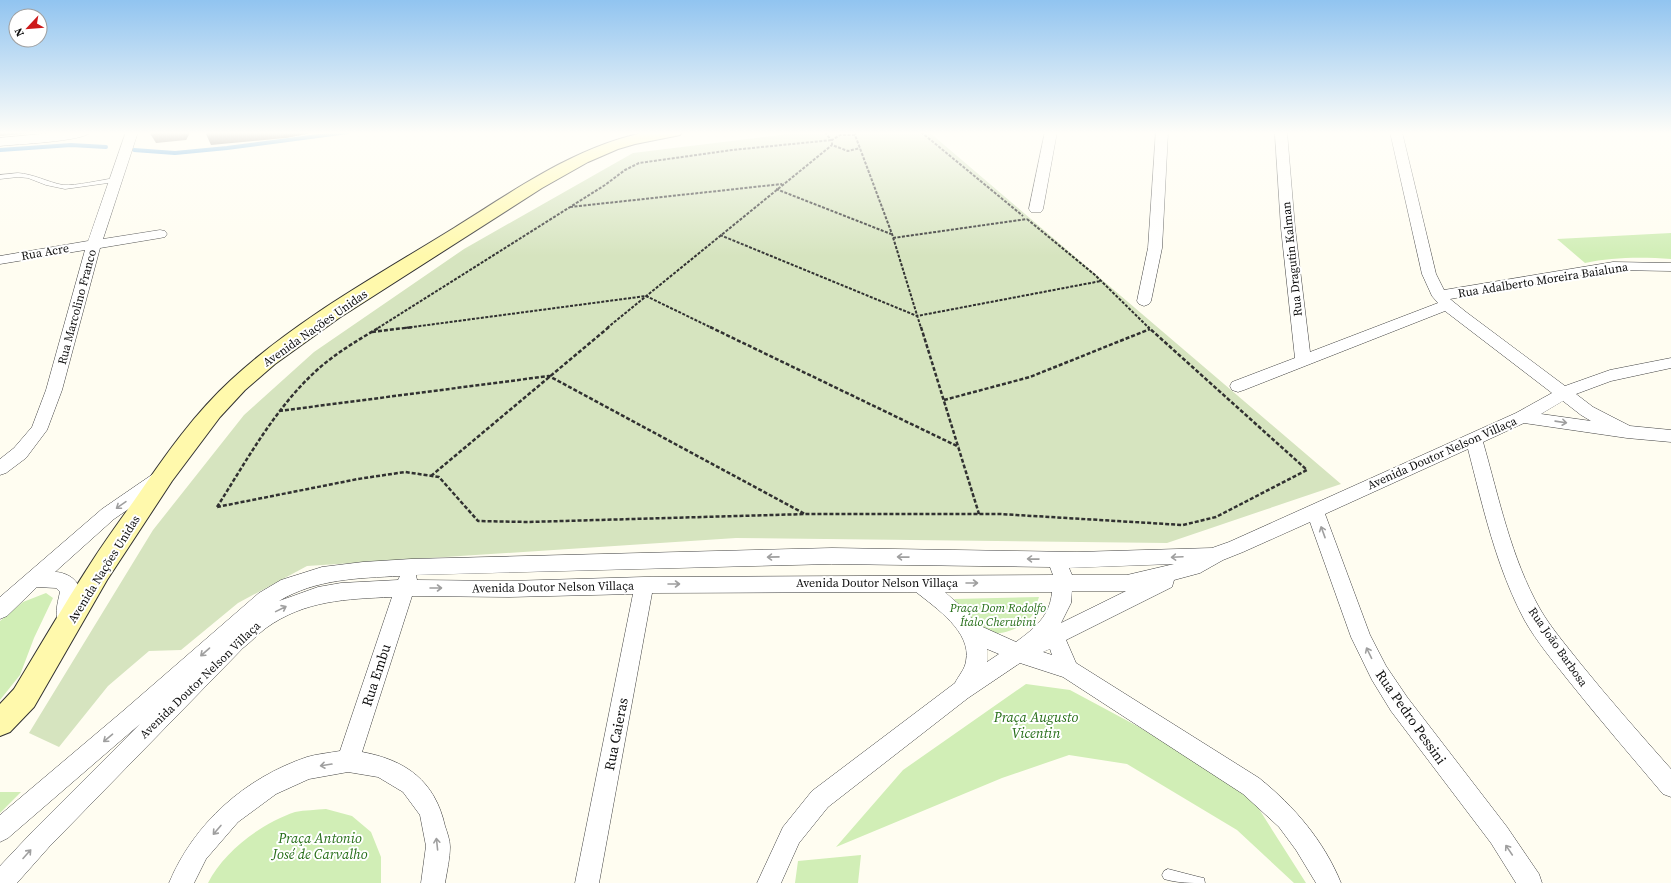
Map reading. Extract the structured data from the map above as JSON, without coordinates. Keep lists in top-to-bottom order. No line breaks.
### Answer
{"streets":{"street":["Rua Acre","Rua Dragutin Kalman","Rua Adalberto Moreira Baialuna","Rua Marcolino Franco","Avenida Nações Unidas","Avenida Doutor Nelson Villaça","Rua João Barbosa","Rua Embu","Rua Pedro Pessini","Rua Caieras"]},"crossings":[["Rua Acre","Rua Marcolino Franco"],["Rua Dragutin Kalman","Rua Adalberto Moreira Baialuna"],["Avenida Doutor Nelson Villaça","Rua João Barbosa"],["Avenida Doutor Nelson Villaça","Rua Embu"],["Avenida Doutor Nelson Villaça","Rua Pedro Pessini"],["Avenida Doutor Nelson Villaça","Rua Caieras"]],"one_way":["Rua Pedro Pessini"],"parks":["Praça Dom Rodolfo Ítalo Cherubini","Praça Augusto Vicentin","Praça Antonio José de Carvalho"],"north":"bottom left"}
